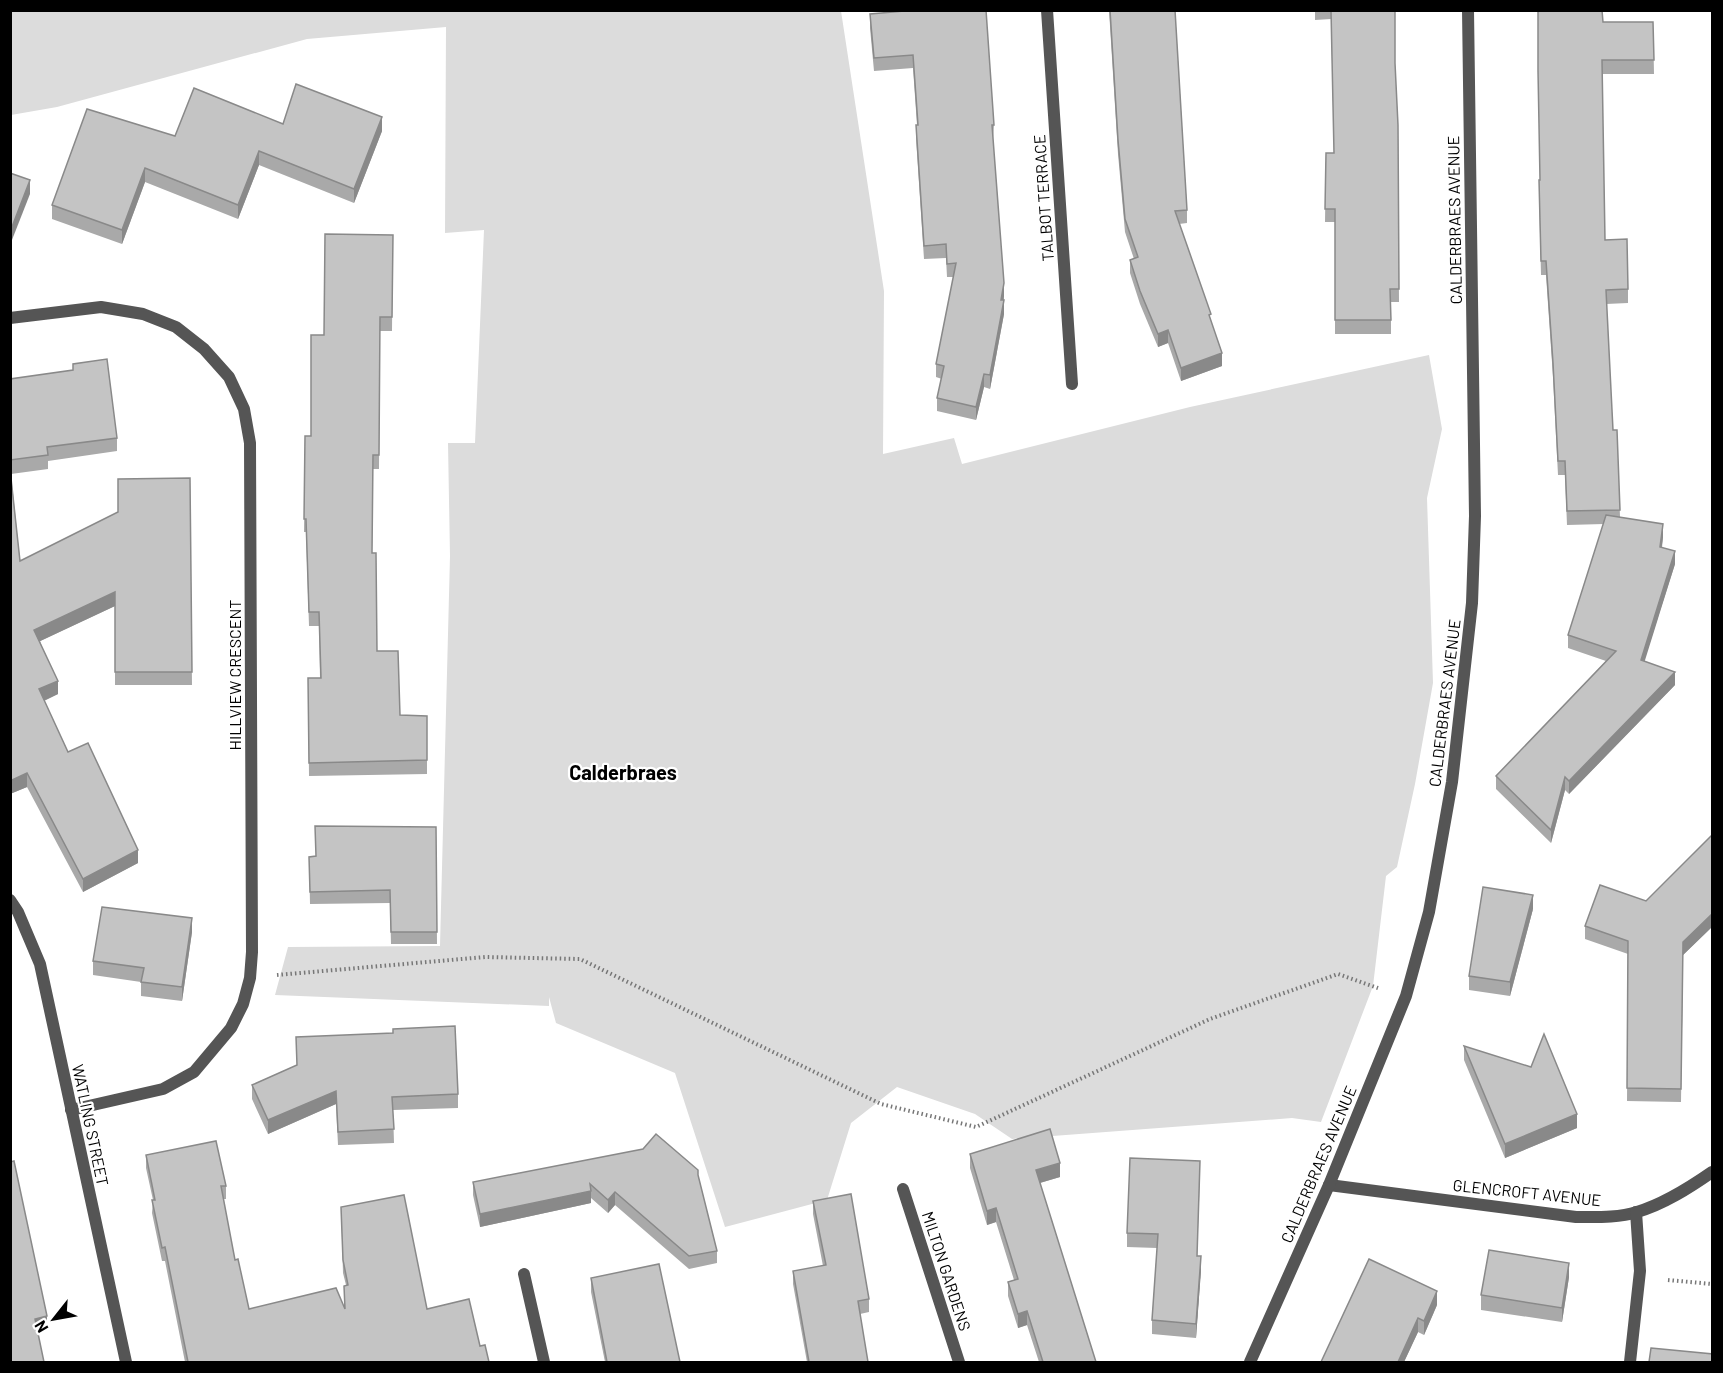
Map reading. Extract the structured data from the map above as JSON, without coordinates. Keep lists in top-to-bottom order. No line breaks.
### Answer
{"streets":{"street":["TALBOT TERRACE","CALDERBRAES AVENUE","HILLVIEW CRESCENT","WATLING STREET","GLENCROFT AVENUE","MILTON GARDENS"]},"crossings":[["CALDERBRAES AVENUE","GLENCROFT AVENUE"],["HILLVIEW CRESCENT","WATLING STREET"]],"districts":["Calderbraes"],"north":"bottom left"}
